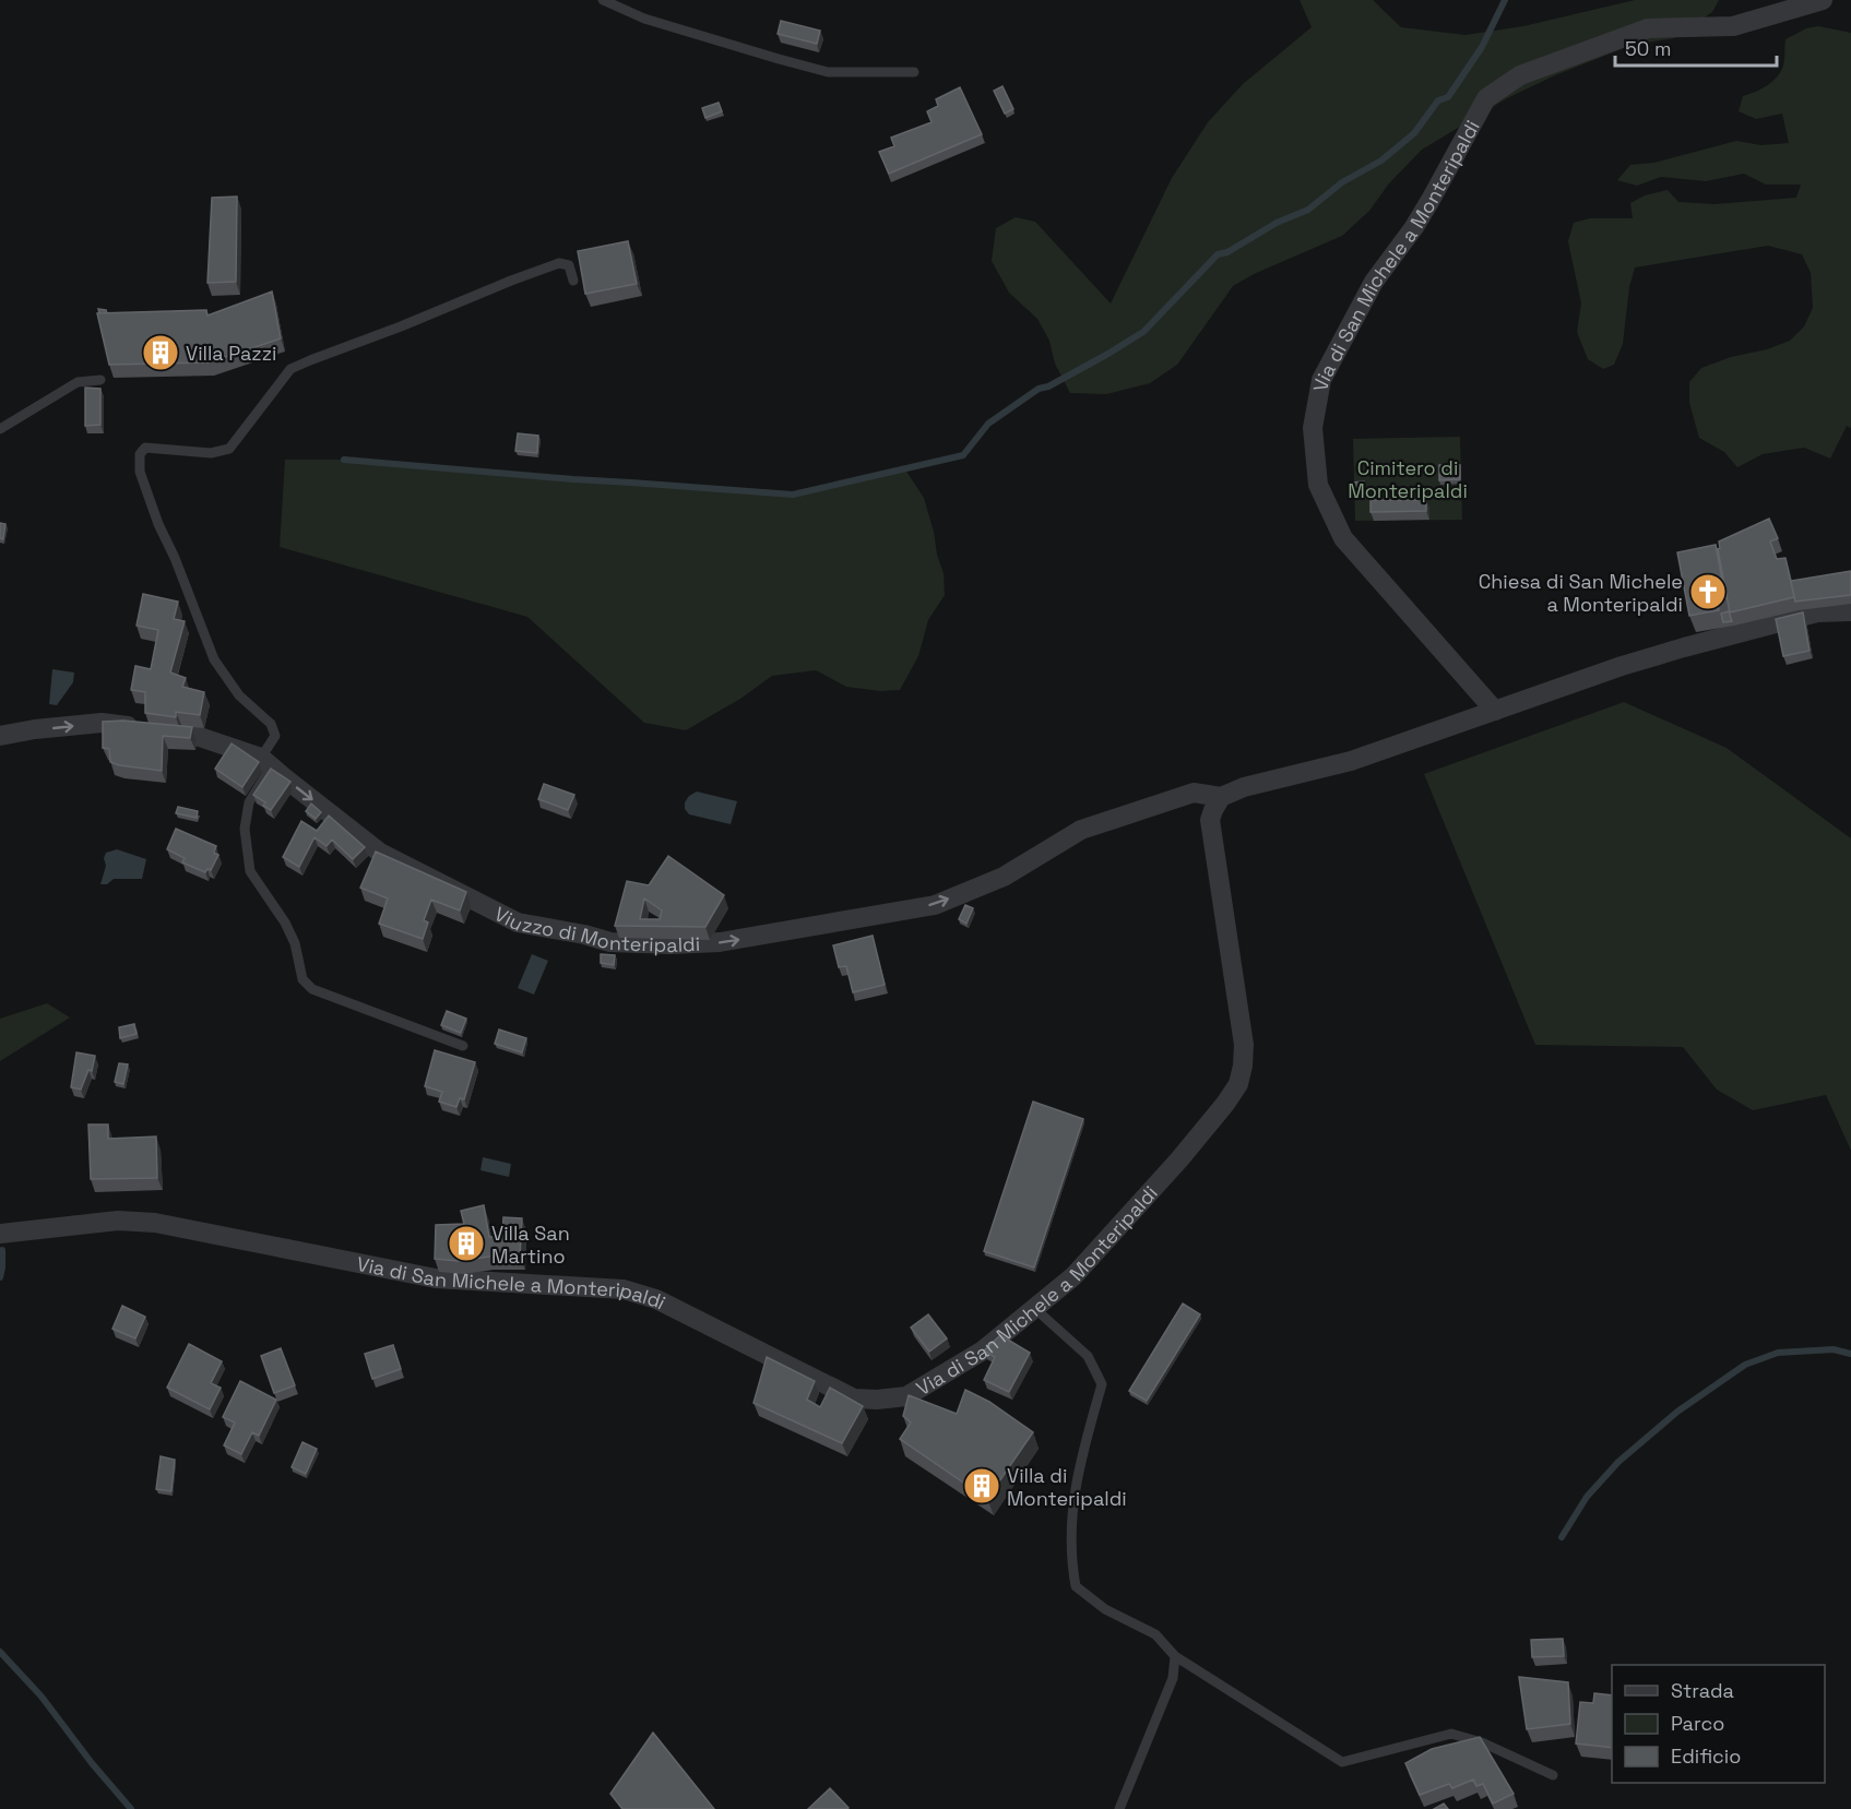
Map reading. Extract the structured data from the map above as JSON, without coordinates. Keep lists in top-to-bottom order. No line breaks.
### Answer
{"streets":{"street":["Via di San Michele a Monteripaldi","Viuzzo di Monteripaldi"]},"crossings":[["Via di San Michele a Monteripaldi","Viuzzo di Monteripaldi"]],"one_way":["Viuzzo di Monteripaldi"],"parks":["Cimitero di Monteripaldi"],"places":{"building":["Villa Pazzi","Villa San Martino","Villa di Monteripaldi"],"church":["Chiesa di San Michele a Monteripaldi"]},"legend":["Strada","Parco","Edificio"],"scale_bar":"50 m"}
